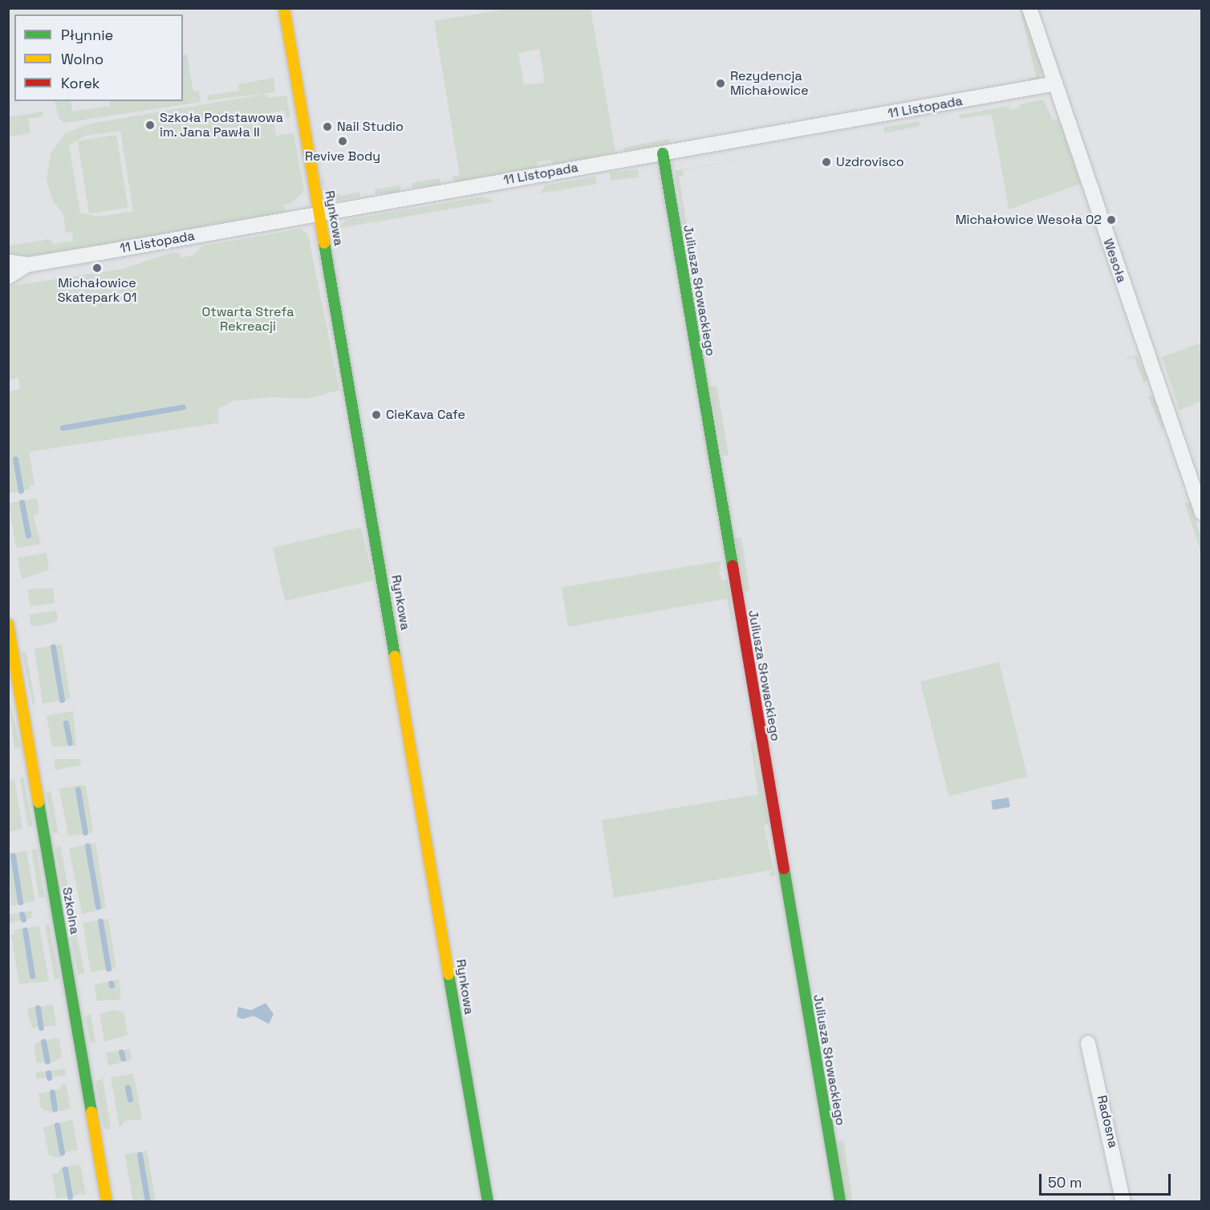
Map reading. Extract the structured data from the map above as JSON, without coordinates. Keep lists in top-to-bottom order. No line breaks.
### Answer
{"streets":{"street":["11 Listopada","Rynkowa","Wesoła","Juliusza Słowackiego","Szkolna","Radosna"]},"crossings":[["11 Listopada","Rynkowa"],["11 Listopada","Wesoła"],["11 Listopada","Juliusza Słowackiego"]],"parks":["Otwarta Strefa Rekreacji"],"places":["Rezydencja Michałowice","Szkoła Podstawowa im. Jana Pawła II","Nail Studio","Revive Body","Uzdrovisco","Michałowice Wesoła 02","Michałowice Skatepark 01","CieKava Cafe"],"legend":["Płynnie","Wolno","Korek"],"scale_bar":"50 m"}
